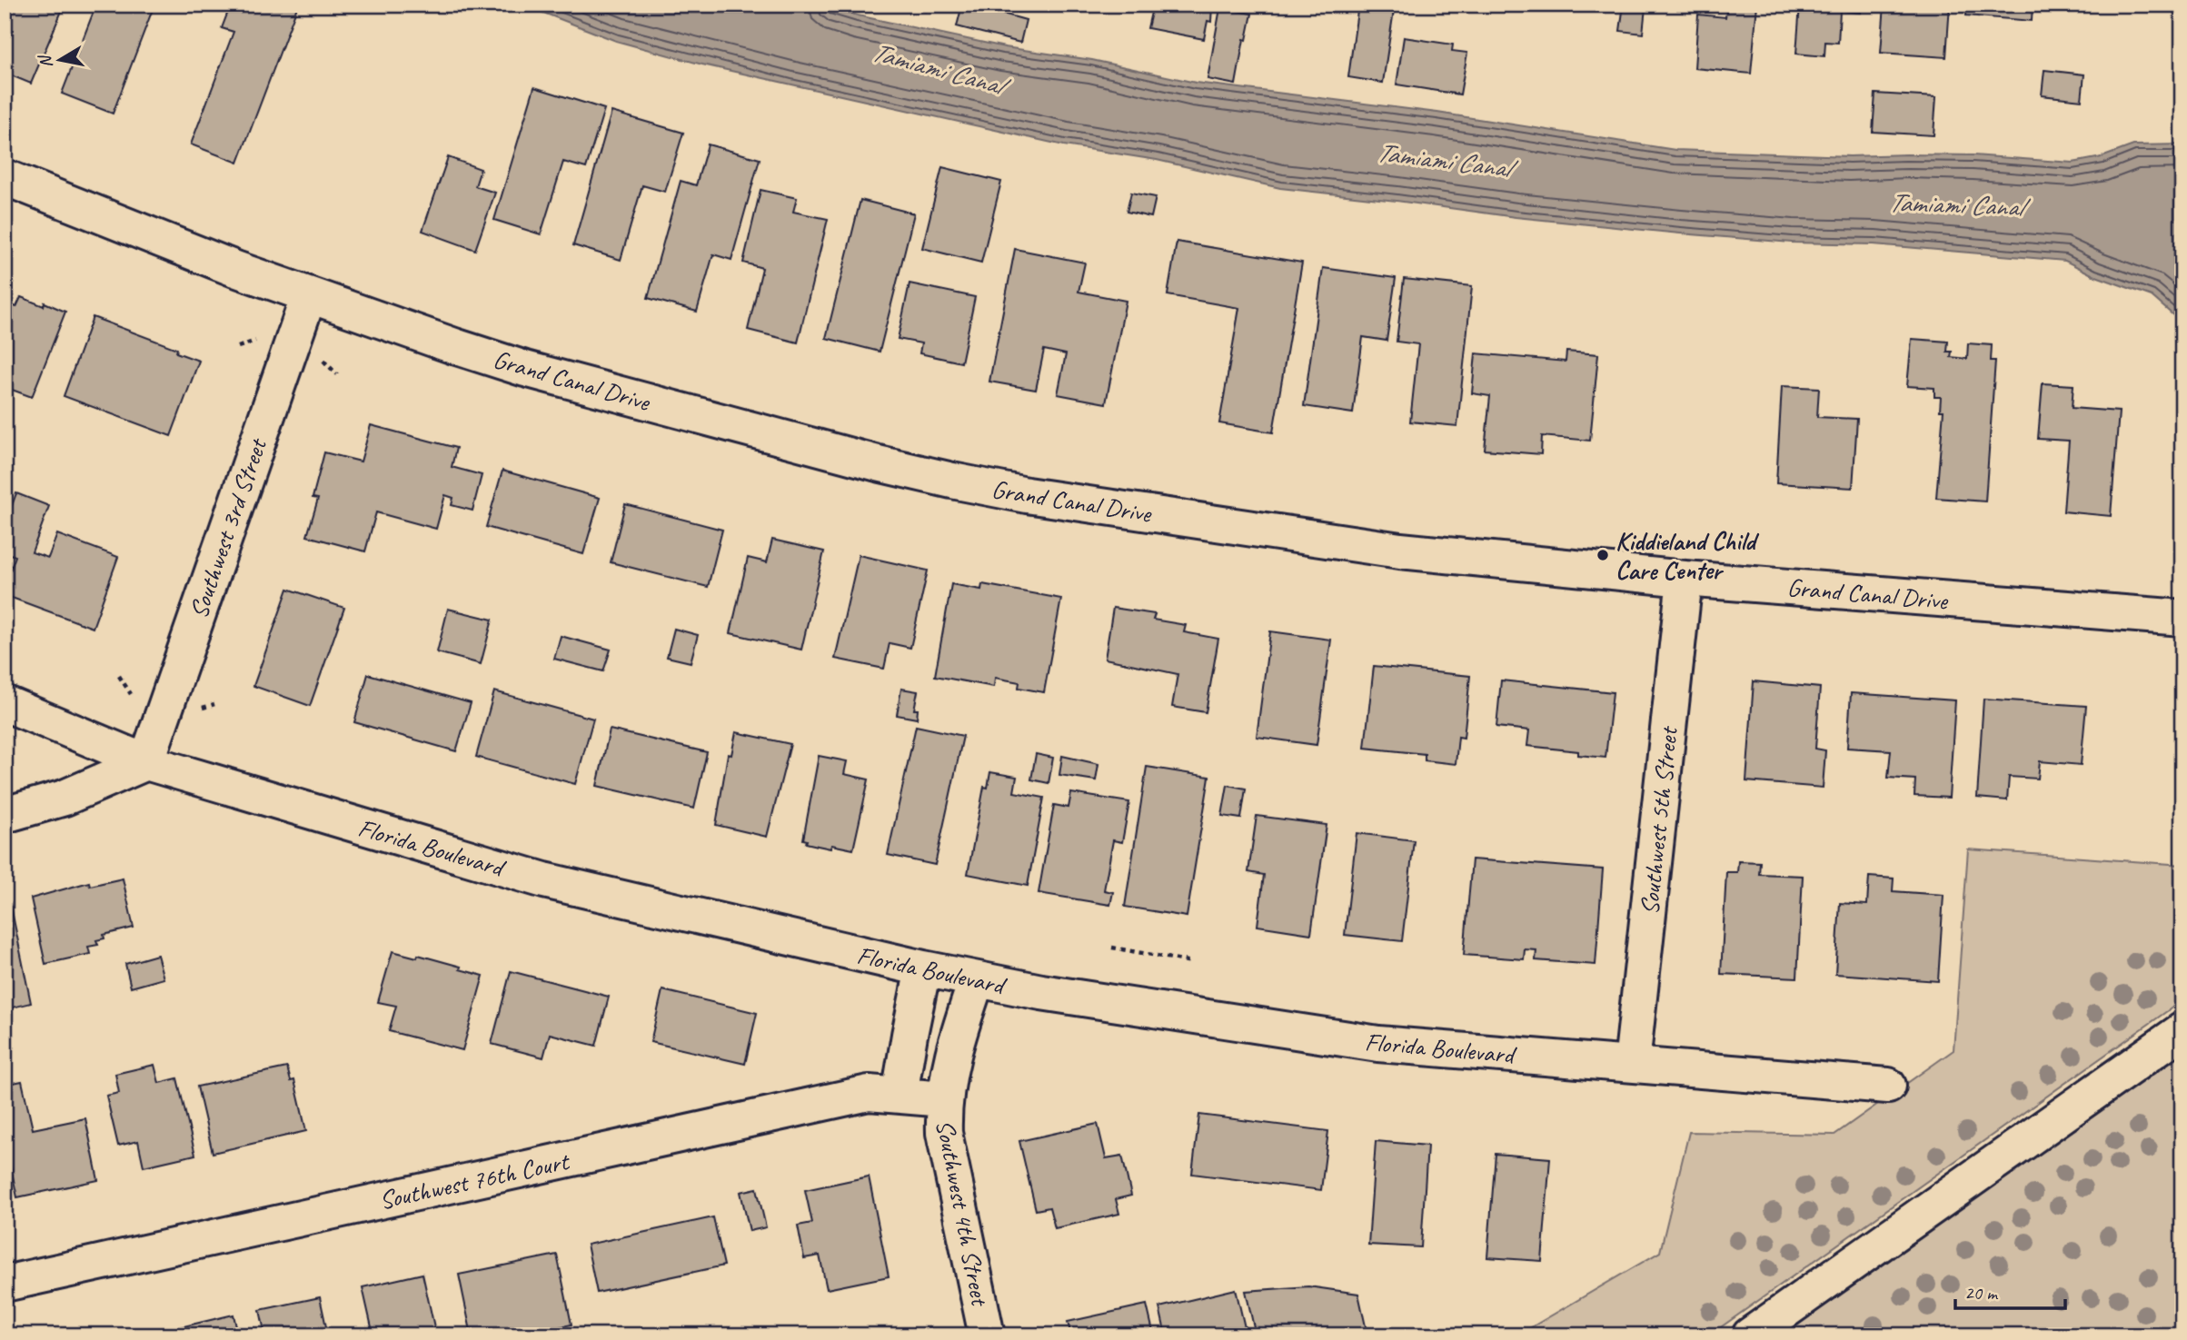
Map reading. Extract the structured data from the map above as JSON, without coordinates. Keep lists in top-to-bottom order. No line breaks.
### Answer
{"streets":{"main road":["Grand Canal Drive","Southwest 3rd Street","Southwest 5th Street","Florida Boulevard","Southwest 76th Court","Southwest 4th Street"]},"crossings":[["Grand Canal Drive","Southwest 3rd Street"],["Grand Canal Drive","Southwest 5th Street"],["Southwest 3rd Street","Florida Boulevard"],["Southwest 5th Street","Florida Boulevard"],["Florida Boulevard","Southwest 4th Street"],["Southwest 76th Court","Southwest 4th Street"]],"water":["Tamiami Canal"],"places":["Kiddieland Child Care Center"],"scale_bar":"20 m","north":"left"}
